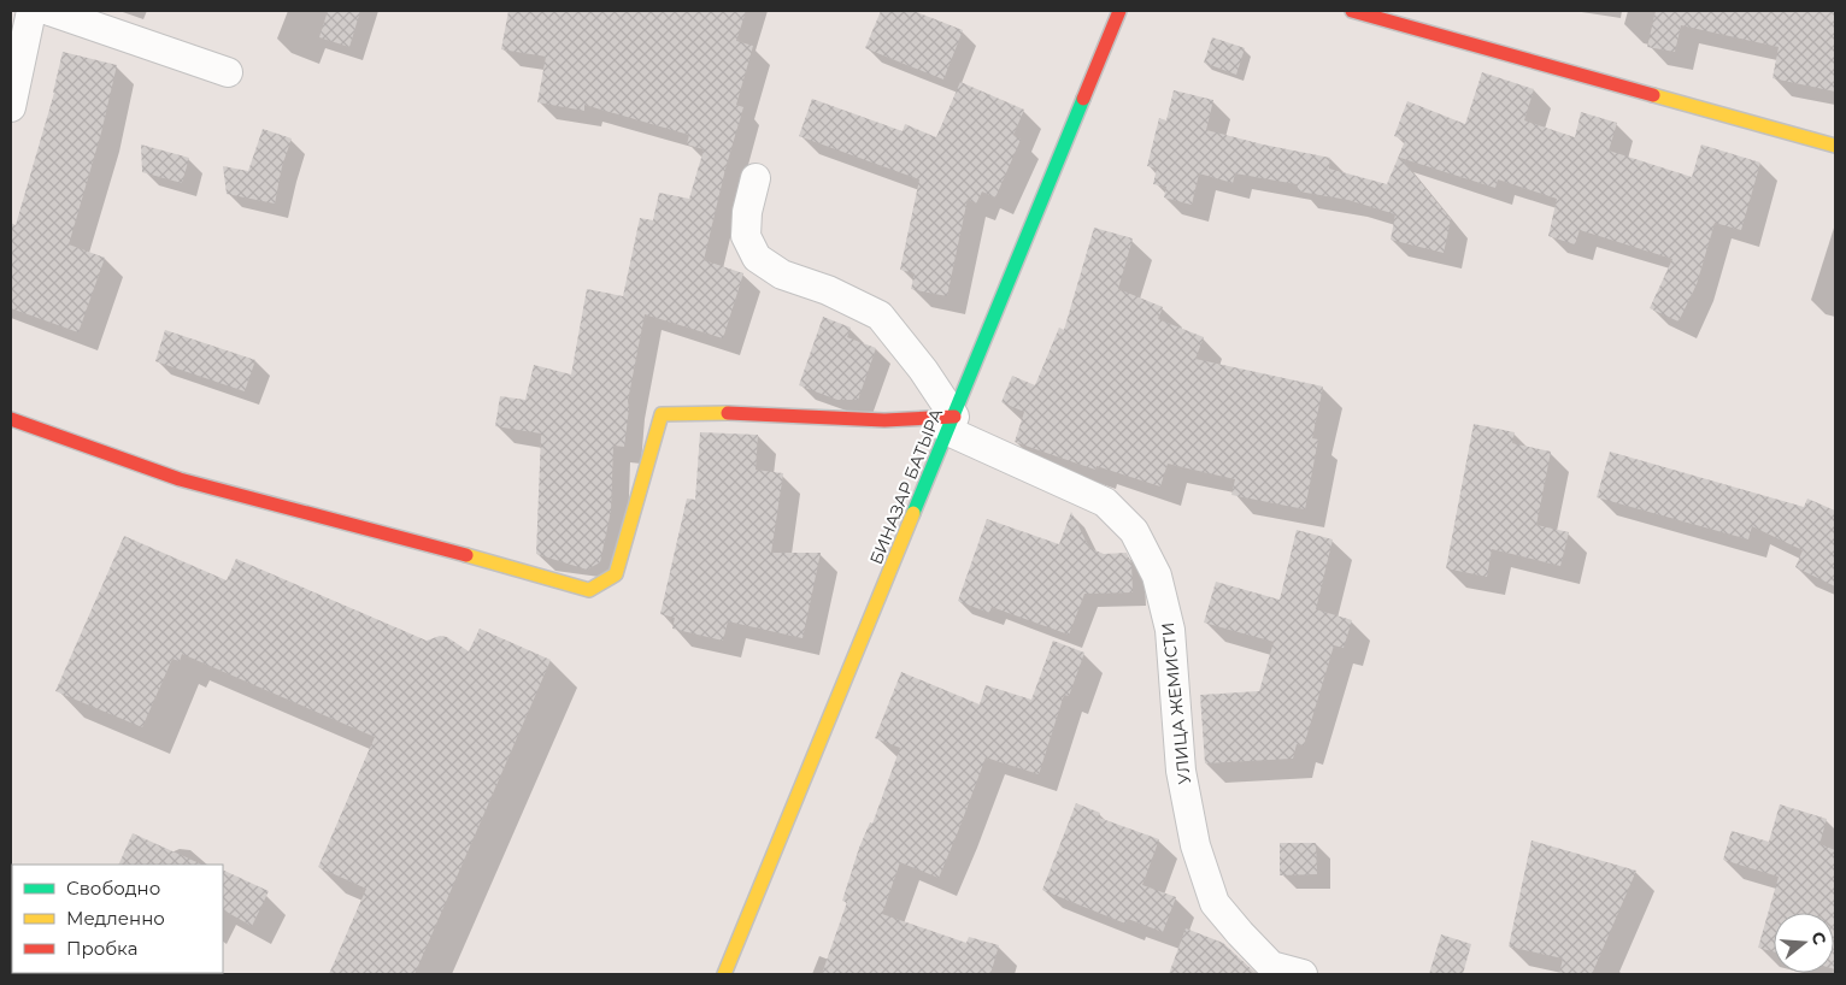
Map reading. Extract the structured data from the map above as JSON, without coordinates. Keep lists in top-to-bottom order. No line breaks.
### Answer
{"streets":{"street":["БИНАЗАР БАТЫРА","УЛИЦА ЖЕМИСТИ"]},"crossings":[["БИНАЗАР БАТЫРА","УЛИЦА ЖЕМИСТИ"]],"legend":["Свободно","Медленно","Пробка"],"north":"right"}
